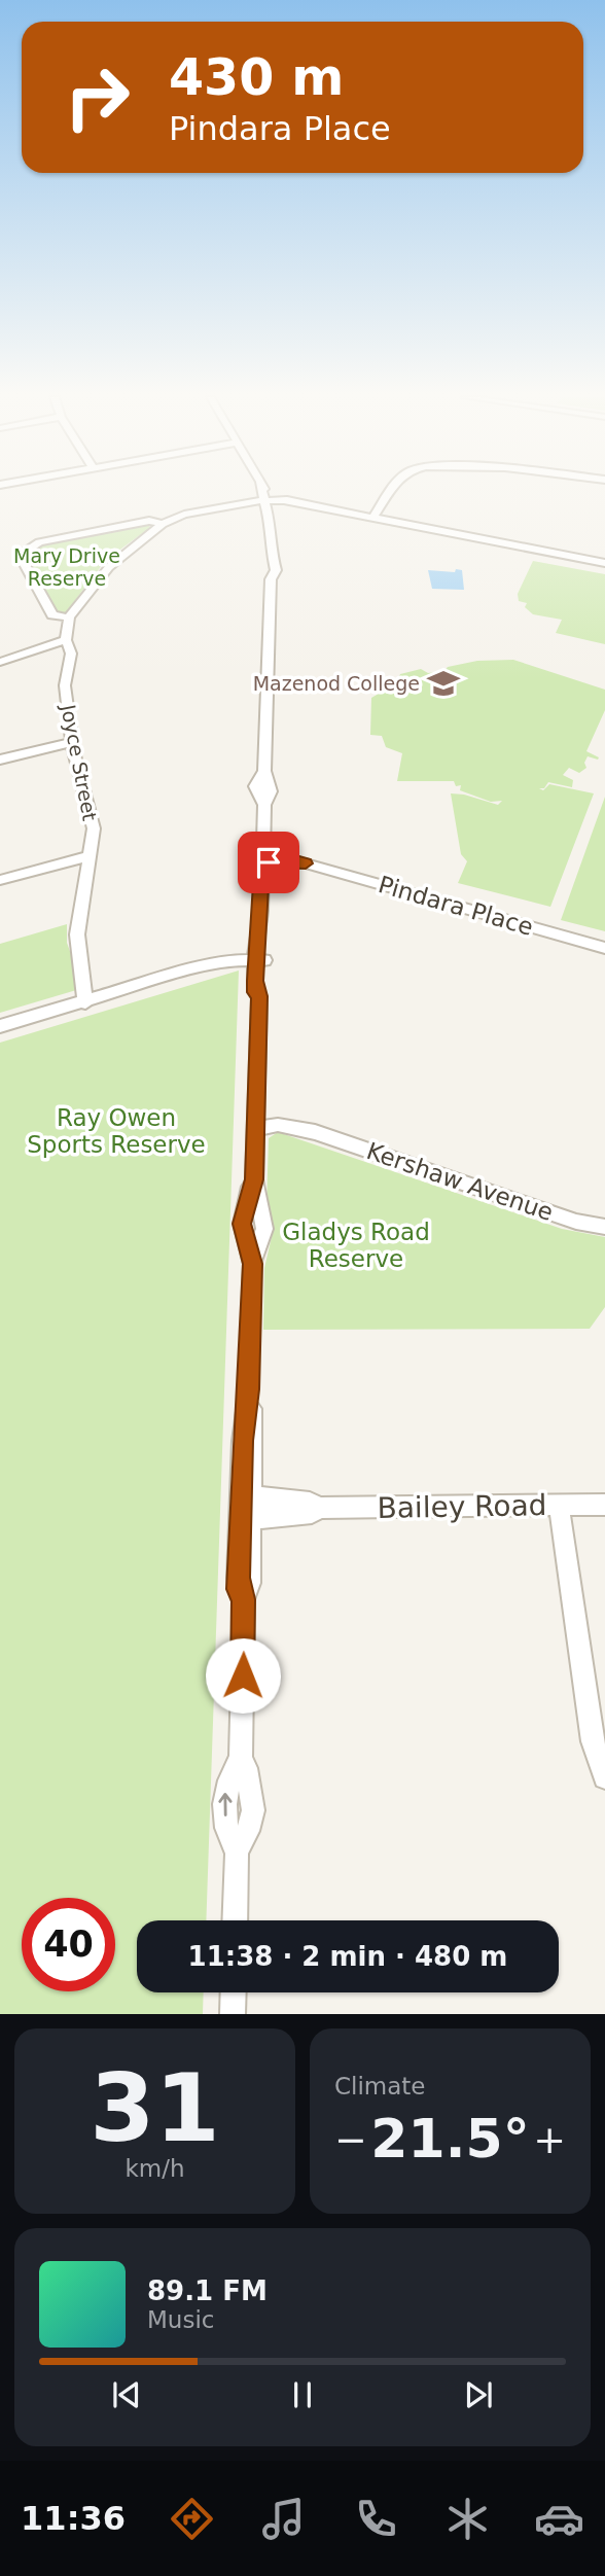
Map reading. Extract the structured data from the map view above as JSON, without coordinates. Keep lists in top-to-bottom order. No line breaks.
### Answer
{"streets":{"street":["Joyce Street","Pindara Place","Kershaw Avenue","Bailey Road"]},"parks":["Mary Drive Reserve","Ray Owen Sports Reserve","Gladys Road Reserve"],"places":{"school or university":["Mazenod College"]},"page":{"turn":["430 m","Pindara Place"],"limit":"40","trip":"11:38 · 2 min · 480 m","tile":[["31","km/h"],"Climate"],"heat":["−","21.5°","+"],"song":["89.1 FM","Music"],"tabs":"11:36"}}
